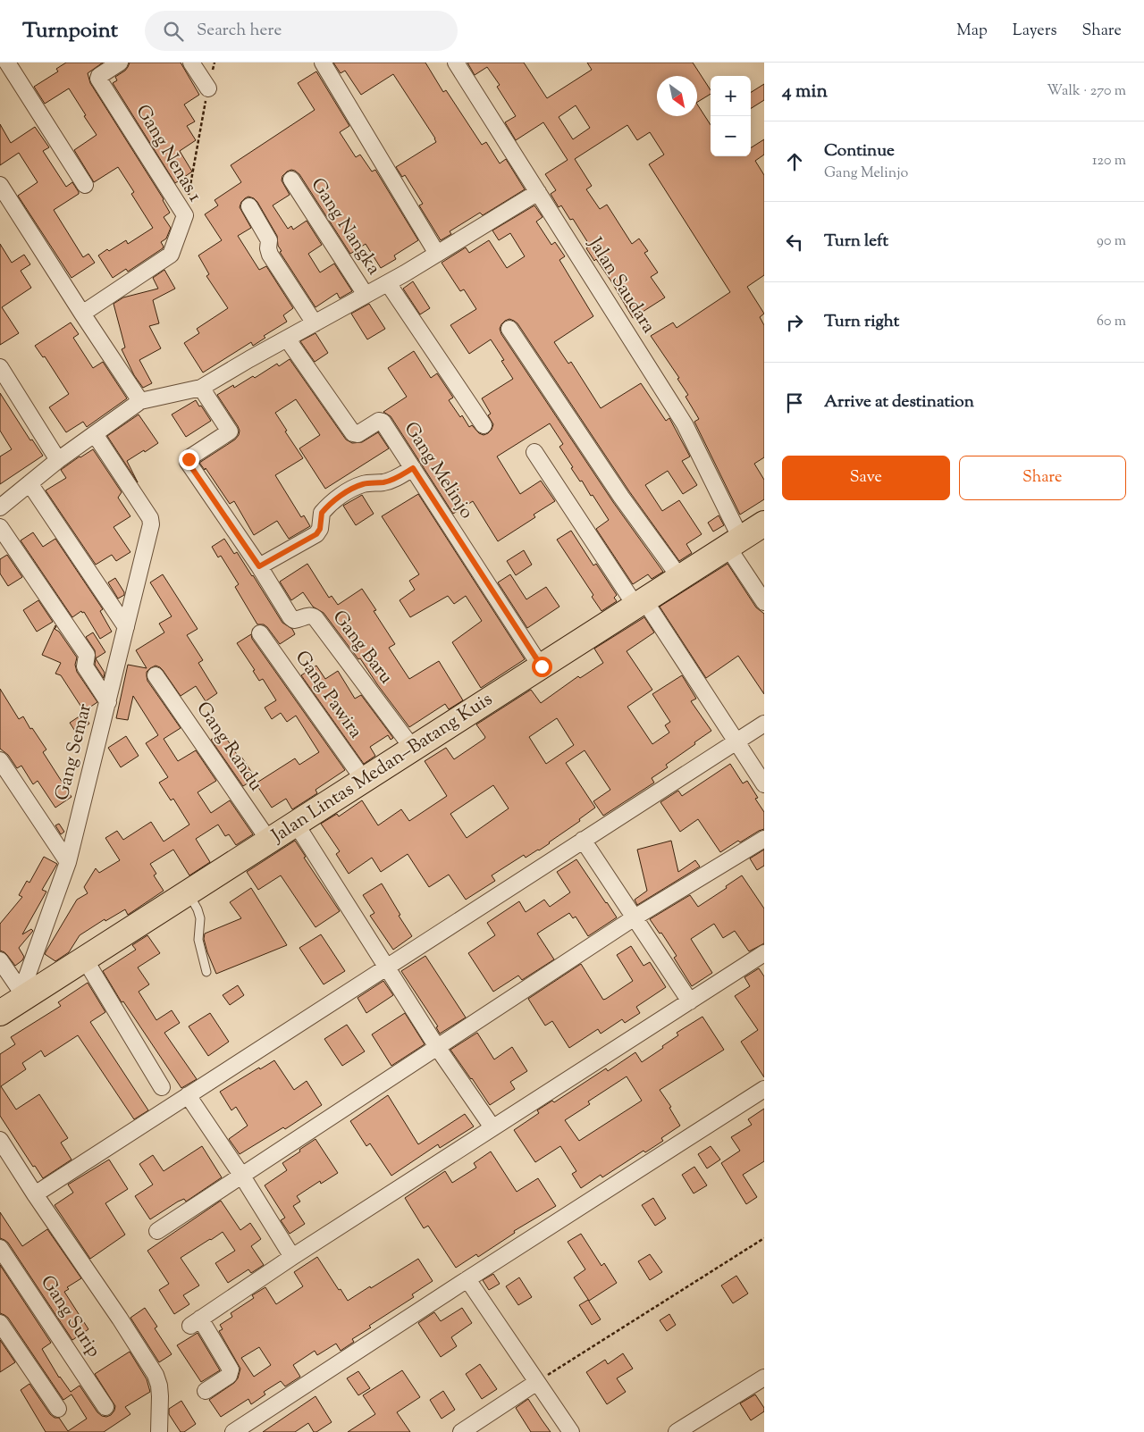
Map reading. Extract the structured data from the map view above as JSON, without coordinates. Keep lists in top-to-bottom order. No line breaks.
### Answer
{"streets":{"highway":["Jalan Lintas Medan–Batang Kuis"],"street":["Gang Nenas 1","Gang Nangka","Jalan Saudara","Gang Melinjo","Gang Baru","Gang Pawira","Gang Randu","Gang Semar","Gang Surip"]},"crossings":[["Jalan Saudara","Jalan Lintas Medan–Batang Kuis"],["Gang Melinjo","Jalan Lintas Medan–Batang Kuis"],["Gang Baru","Jalan Lintas Medan–Batang Kuis"],["Gang Pawira","Jalan Lintas Medan–Batang Kuis"],["Gang Randu","Jalan Lintas Medan–Batang Kuis"],["Gang Semar","Jalan Lintas Medan–Batang Kuis"]],"north":"bottom right","page":{"header":"Turnpoint","search":"Search here","nav":["Map","Layers","Share"],"heading":["4 min","Walk · 270 m"],"map_buttons":["+","−"],"list":[["Continue","Gang Melinjo","120 m"],["Turn left","90 m"],["Turn right","60 m"],"Arrive at destination"],"buttons":["Save","Share"]}}
